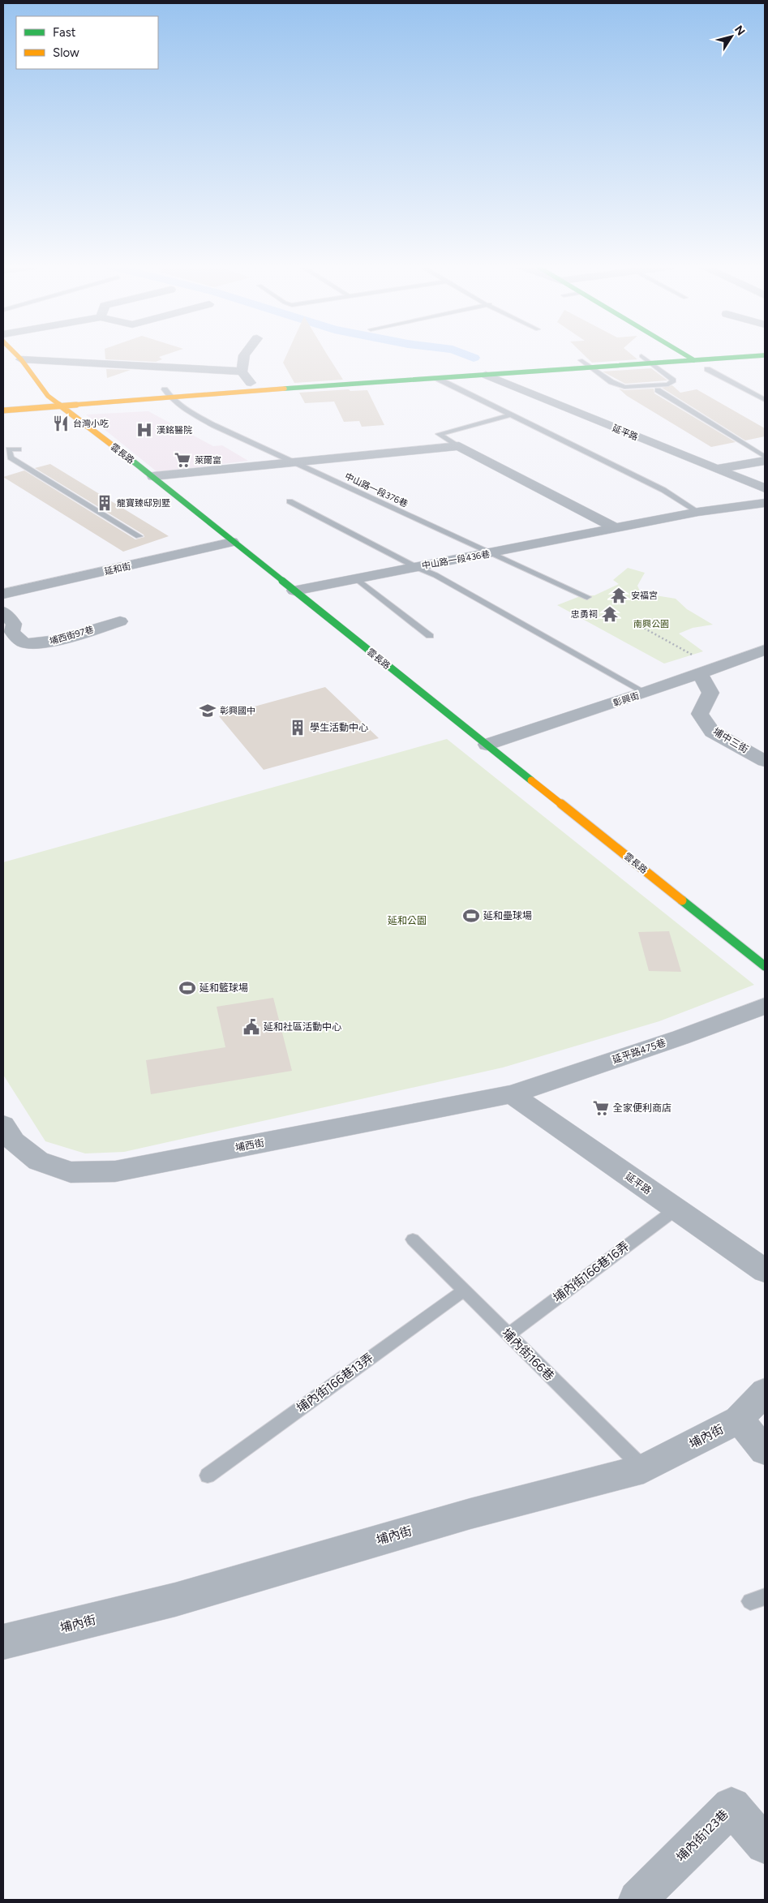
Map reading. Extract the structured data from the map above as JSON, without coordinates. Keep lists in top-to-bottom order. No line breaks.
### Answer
{"streets":{"street":["延平路","雲長路","中山路一段436巷","延和街","埔西街97巷","彰興街","埔中三街","延平路475巷","埔西街","埔內街","埔內街123巷"],"lane":["中山路一段376巷","埔內街166巷16弄","埔內街166巷","埔內街166巷13弄"]},"crossings":[["延平路","延平路475巷"],["延平路","埔西街"],["延平路","埔內街166巷16弄"],["雲長路","中山路一段436巷"],["雲長路","延和街"],["雲長路","彰興街"],["中山路一段376巷","中山路一段436巷"],["彰興街","埔中三街"],["延平路475巷","埔西街"],["埔內街166巷16弄","埔內街166巷"],["埔內街166巷","埔內街166巷13弄"],["埔內街166巷","埔內街"]],"parks":["南興公園","延和公園"],"places":{"restaurant":["台灣小吃"],"hospital":["漢銘醫院"],"supermarket":["萊爾富","全家便利商店"],"building":["龍寶臻邸別墅","學生活動中心"],"temple":["安福宮","忠勇祠"],"school or university":["彰興國中"],"sports":["延和壘球場","延和籃球場"],"public building":["延和社區活動中心"]},"legend":["Fast","Slow"],"north":"top right"}
